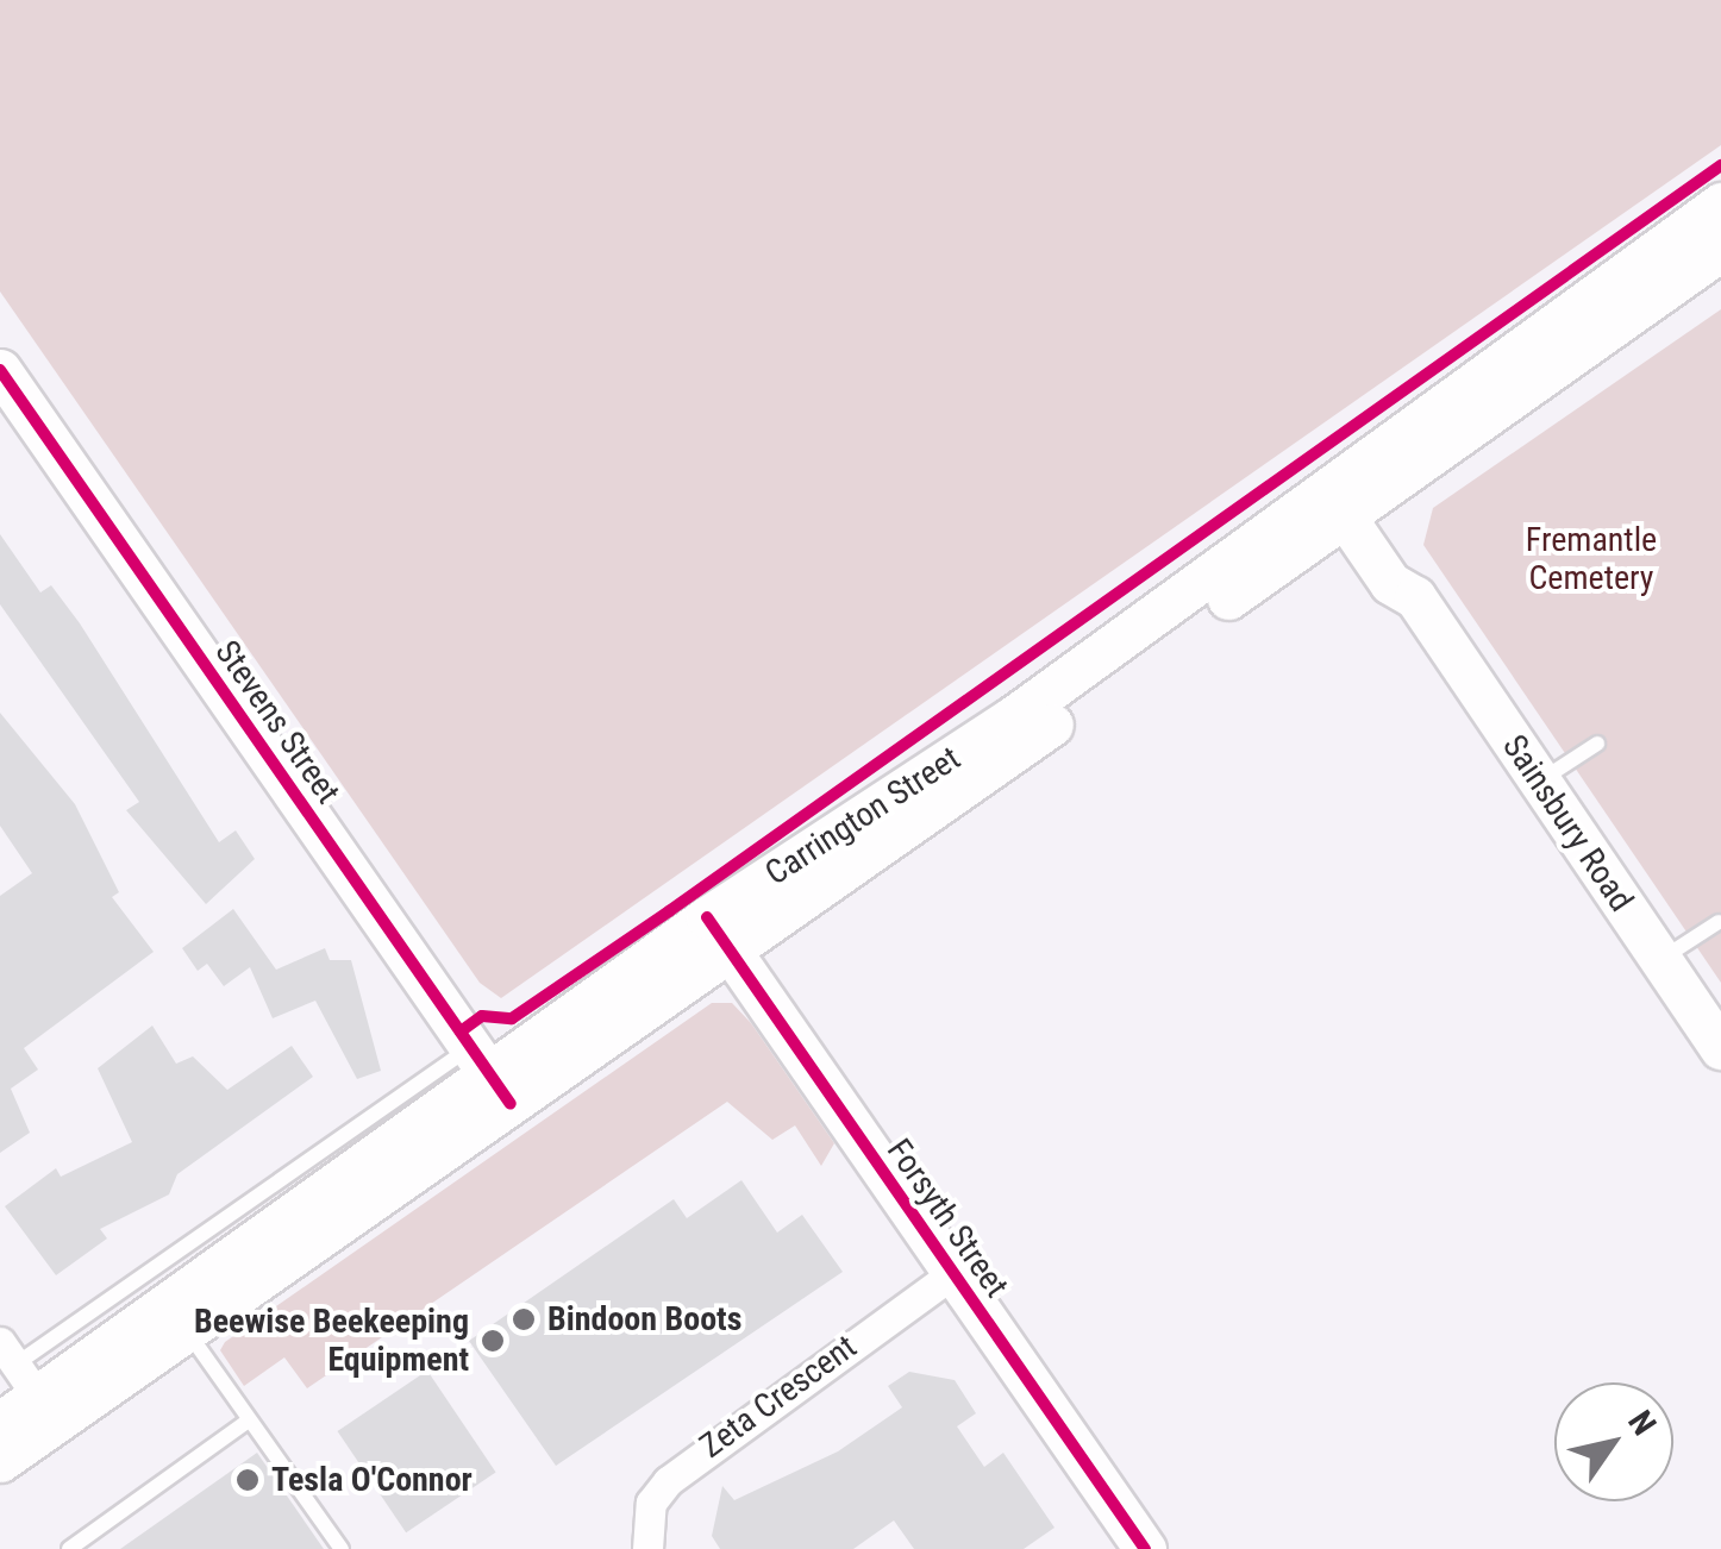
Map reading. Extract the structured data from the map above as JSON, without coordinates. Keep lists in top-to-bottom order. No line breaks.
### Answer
{"streets":{"main road":["Stevens Street","Carrington Street","Sainsbury Road","Forsyth Street"],"street":["Zeta Crescent"]},"crossings":[["Stevens Street","Carrington Street"],["Carrington Street","Sainsbury Road"],["Carrington Street","Forsyth Street"],["Forsyth Street","Zeta Crescent"]],"parks":["Fremantle Cemetery"],"places":["Bindoon Boots","Beewise Beekeeping Equipment","Tesla O'Connor"],"north":"top right"}
